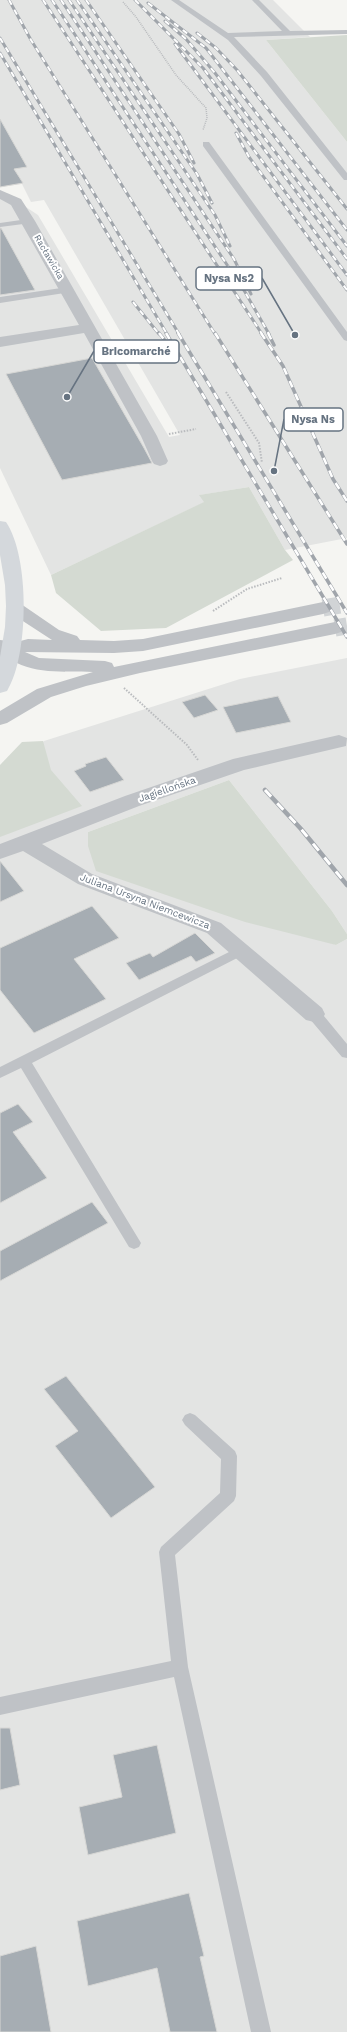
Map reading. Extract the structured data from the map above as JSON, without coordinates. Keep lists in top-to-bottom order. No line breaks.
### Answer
{"streets":{"street":["Racławicka","Jagiellońska","Juliana Ursyna Niemcewicza"]},"crossings":[["Jagiellońska","Juliana Ursyna Niemcewicza"]],"places":["Nysa Ns2","Bricomarché","Nysa Ns"]}
